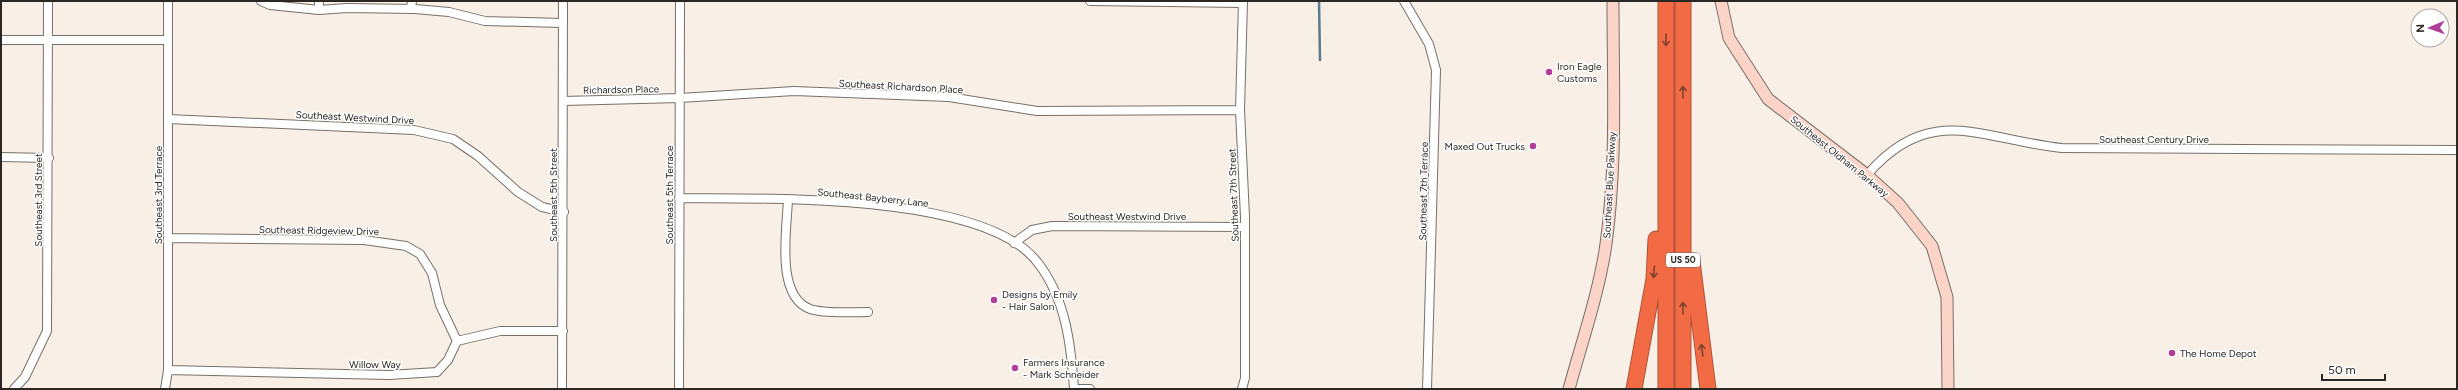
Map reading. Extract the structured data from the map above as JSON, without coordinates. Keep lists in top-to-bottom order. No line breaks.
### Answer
{"streets":{"highway":["US 50"],"street":["Southeast Richardson Place","Richardson Place","Southeast Westwind Drive","Southeast Century Drive","Southeast Oldham Parkway","Southeast Blue Parkway","Southeast 7th Terrace","Southeast 3rd Terrace","Southeast 5th Street","Southeast 5th Terrace","Southeast 7th Street","Southeast Bayberry Lane","Southeast 3rd Street","Southeast Ridgeview Drive","Willow Way"]},"crossings":[["Southeast Richardson Place","Richardson Place"],["Southeast Richardson Place","Southeast 5th Terrace"],["Southeast Richardson Place","Southeast 7th Street"],["Richardson Place","Southeast 5th Street"],["Richardson Place","Southeast 5th Terrace"],["Southeast Westwind Drive","Southeast 3rd Terrace"],["Southeast Westwind Drive","Southeast 5th Street"],["Southeast Westwind Drive","Southeast 7th Street"],["Southeast Westwind Drive","Southeast Bayberry Lane"],["Southeast Century Drive","Southeast Oldham Parkway"],["Southeast 3rd Terrace","Southeast Ridgeview Drive"],["Southeast 3rd Terrace","Willow Way"],["Southeast 5th Terrace","Southeast Bayberry Lane"],["Southeast Ridgeview Drive","Willow Way"]],"places":["Iron Eagle Customs","Maxed Out Trucks","Designs by Emily - Hair Salon","The Home Depot","Farmers Insurance - Mark Schneider"],"scale_bar":"50 m","north":"left"}
